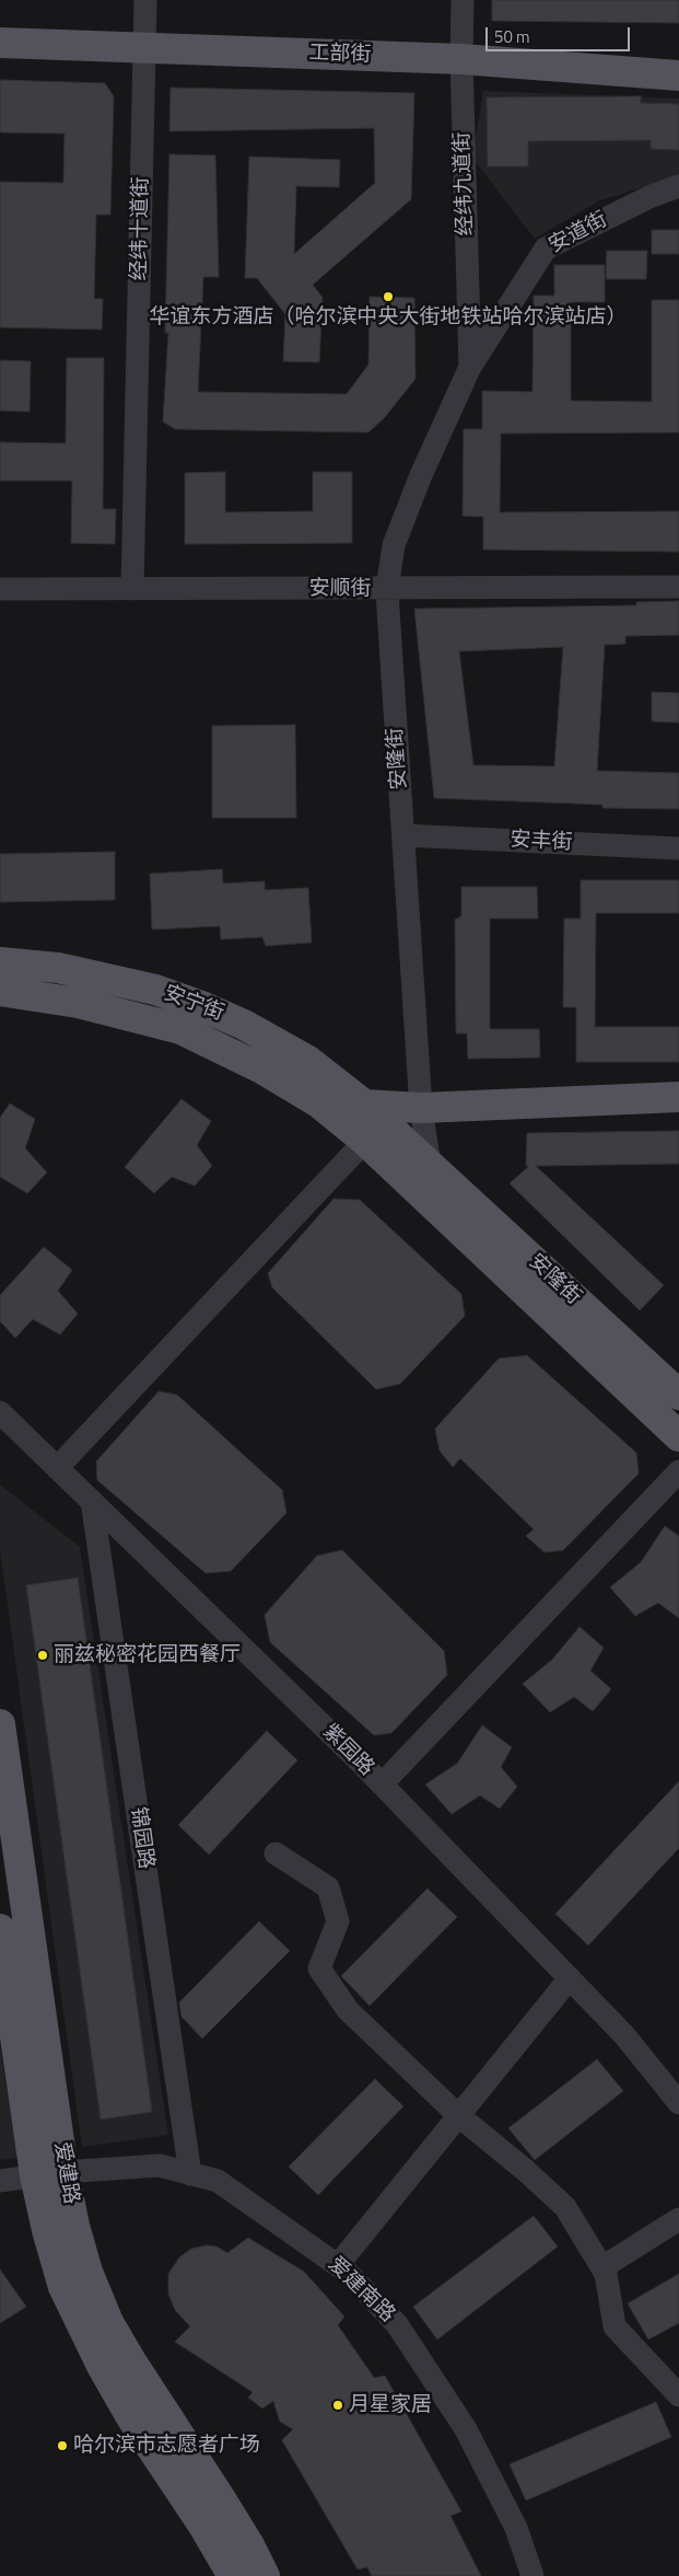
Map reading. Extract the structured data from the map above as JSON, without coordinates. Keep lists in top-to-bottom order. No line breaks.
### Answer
{"streets":{"main road":["工部街","安隆街","安宁街","爱建路"],"street":["经纬九道街","经纬十道街","安道街","安顺街","安丰街","紫园路","锦园路","爱建南路"]},"crossings":[["工部街","经纬九道街"],["工部街","经纬十道街"],["经纬九道街","安道街"],["经纬九道街","安隆街"],["经纬十道街","安顺街"],["安道街","安隆街"],["安顺街","安隆街"],["安隆街","安丰街"],["安隆街","安宁街"],["紫园路","锦园路"],["锦园路","爱建南路"],["爱建路","爱建南路"]],"places":["华谊东方酒店（哈尔滨中央大街地铁站哈尔滨站店）","丽兹秘密花园西餐厅","月星家居","哈尔滨市志愿者广场"],"scale_bar":"50 m"}
